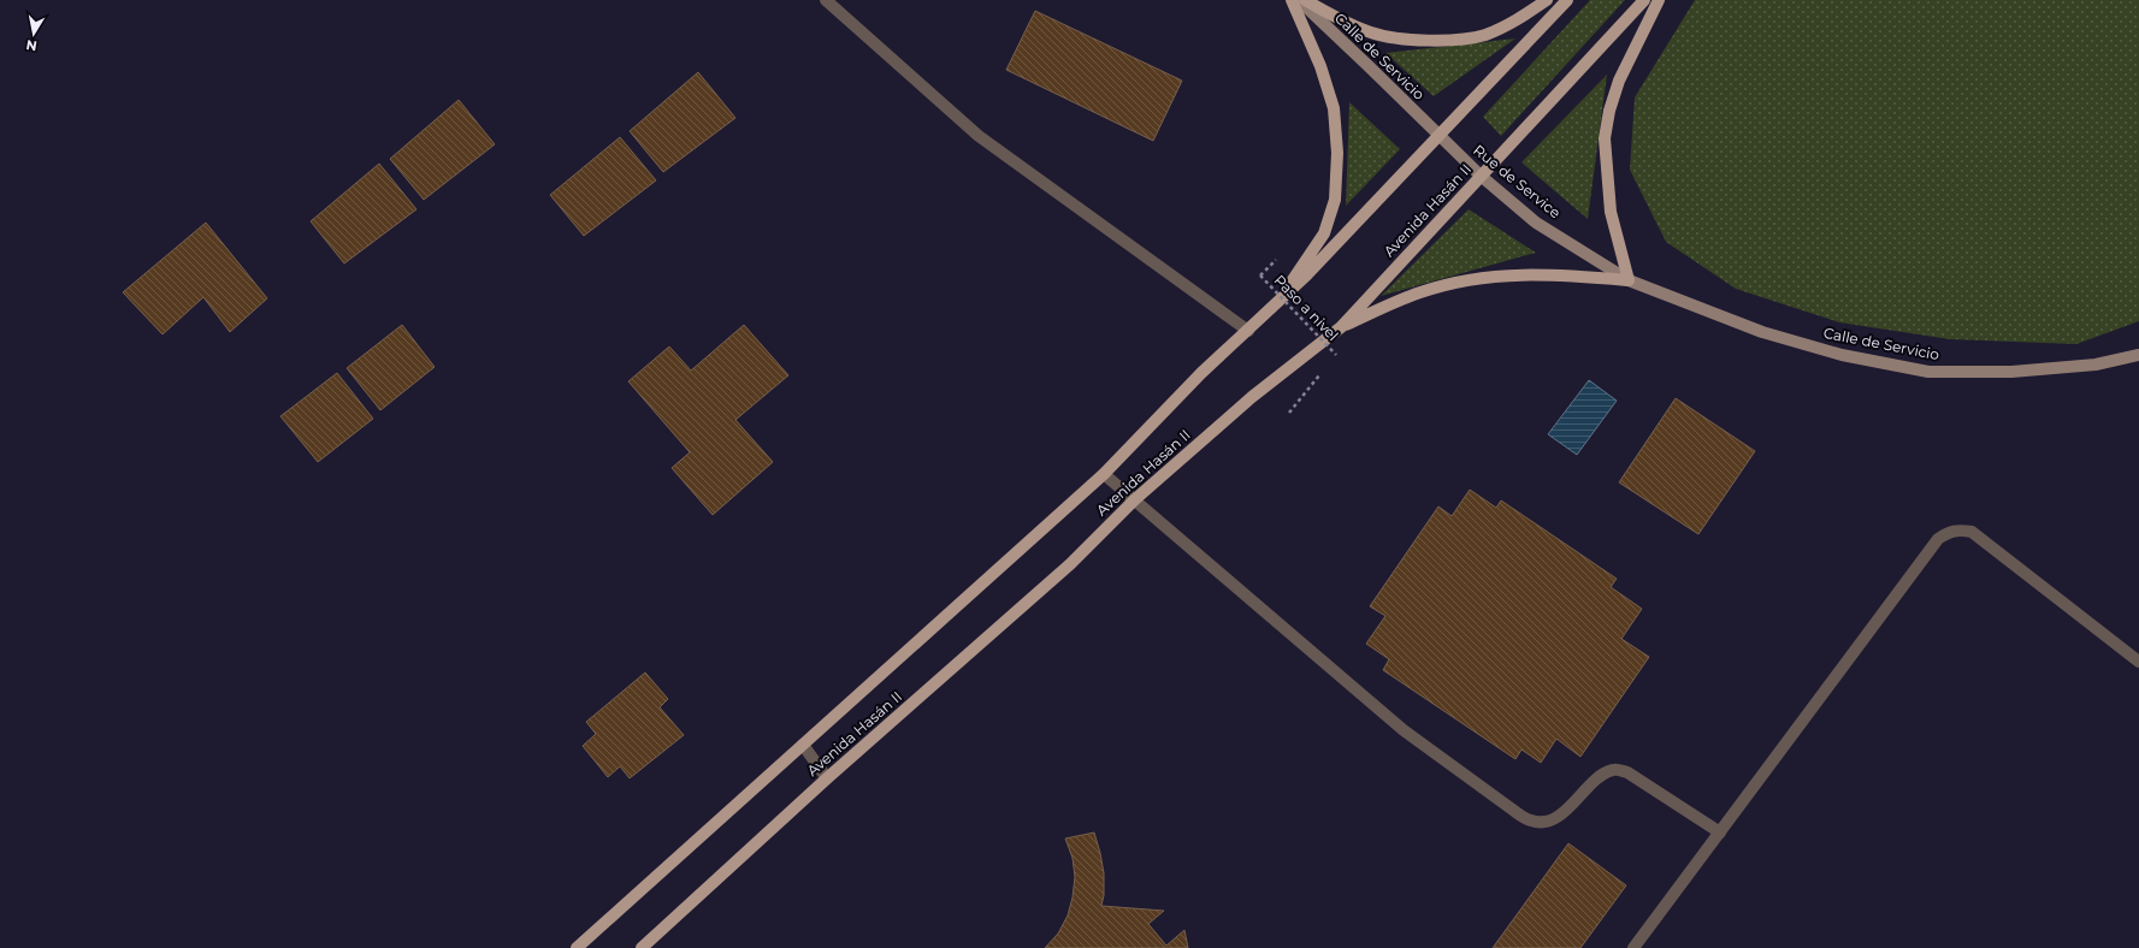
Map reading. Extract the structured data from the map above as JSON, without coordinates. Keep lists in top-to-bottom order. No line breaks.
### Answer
{"streets":{"main road":["Avenida Hasán II"],"street":["Calle de Servicio","Rue de Service"],"path":["Paso a nivel"]},"crossings":[["Calle de Servicio","Rue de Service"],["Calle de Servicio","Avenida Hasán II"],["Rue de Service","Avenida Hasán II"]],"north":"bottom"}
